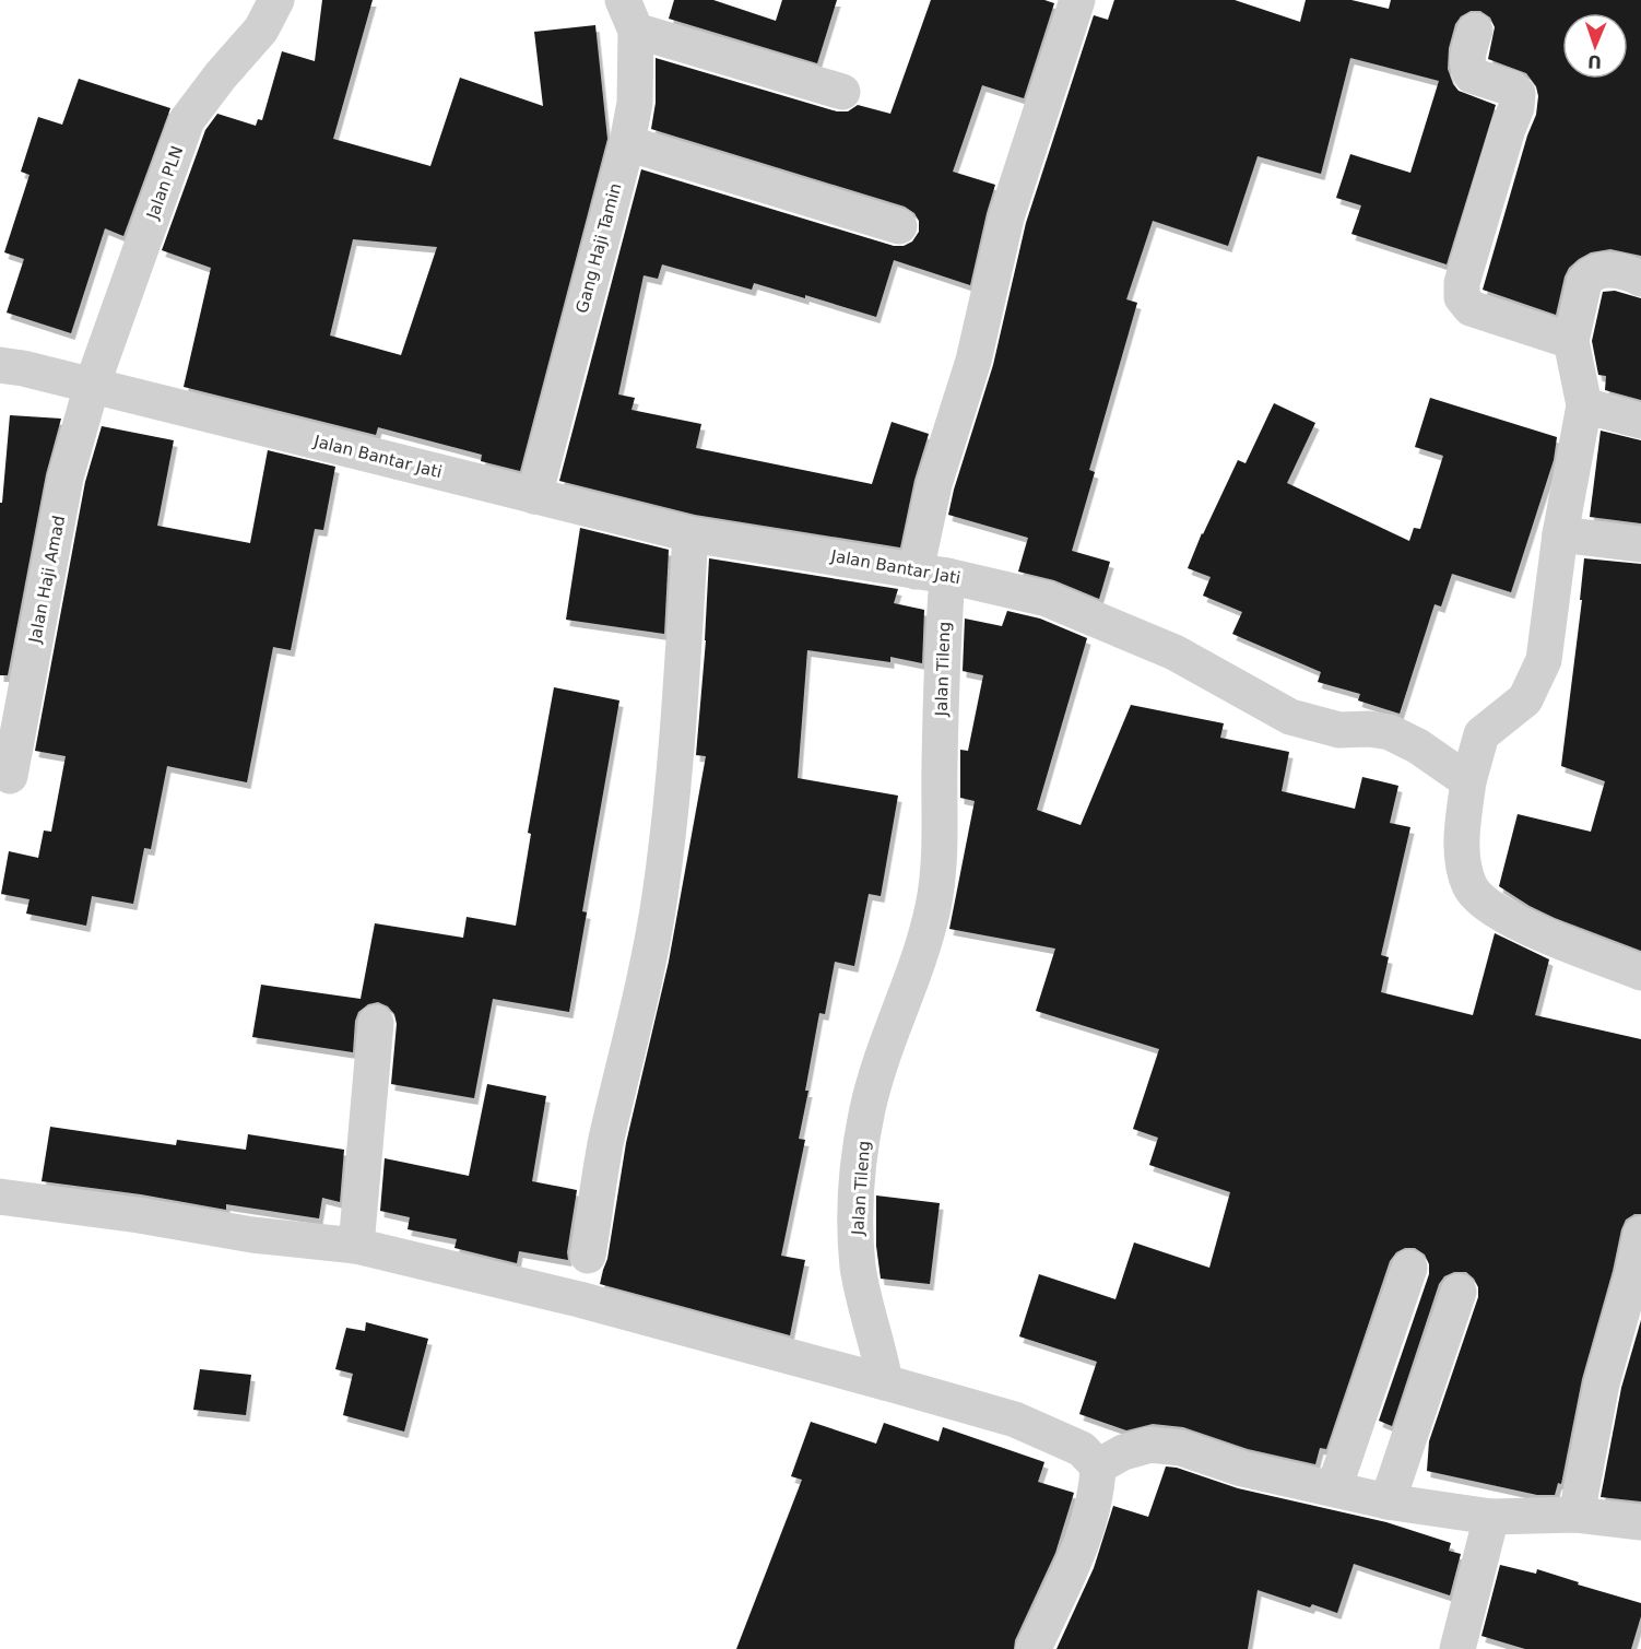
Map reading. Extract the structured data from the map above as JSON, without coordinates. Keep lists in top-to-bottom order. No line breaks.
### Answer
{"streets":{"street":["Jalan PLN","Gang Haji Tamin","Jalan Bantar Jati","Jalan Haji Amad","Jalan Tileng"]},"crossings":[["Jalan PLN","Jalan Bantar Jati"],["Jalan PLN","Jalan Haji Amad"],["Gang Haji Tamin","Jalan Bantar Jati"],["Jalan Bantar Jati","Jalan Haji Amad"],["Jalan Bantar Jati","Jalan Tileng"]],"north":"bottom"}
